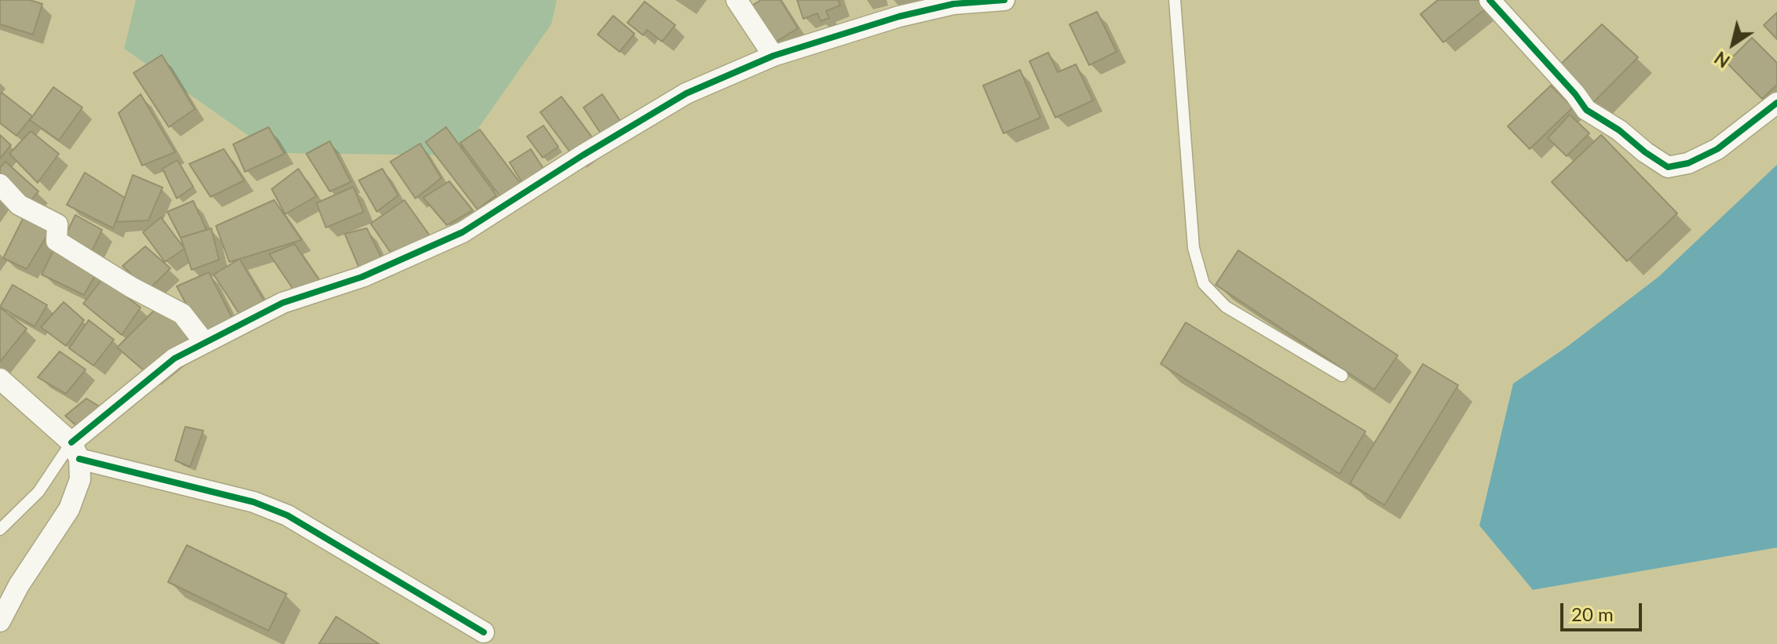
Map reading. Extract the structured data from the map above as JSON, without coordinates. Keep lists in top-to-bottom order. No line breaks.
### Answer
{"scale_bar":"20 m","north":"bottom left"}
